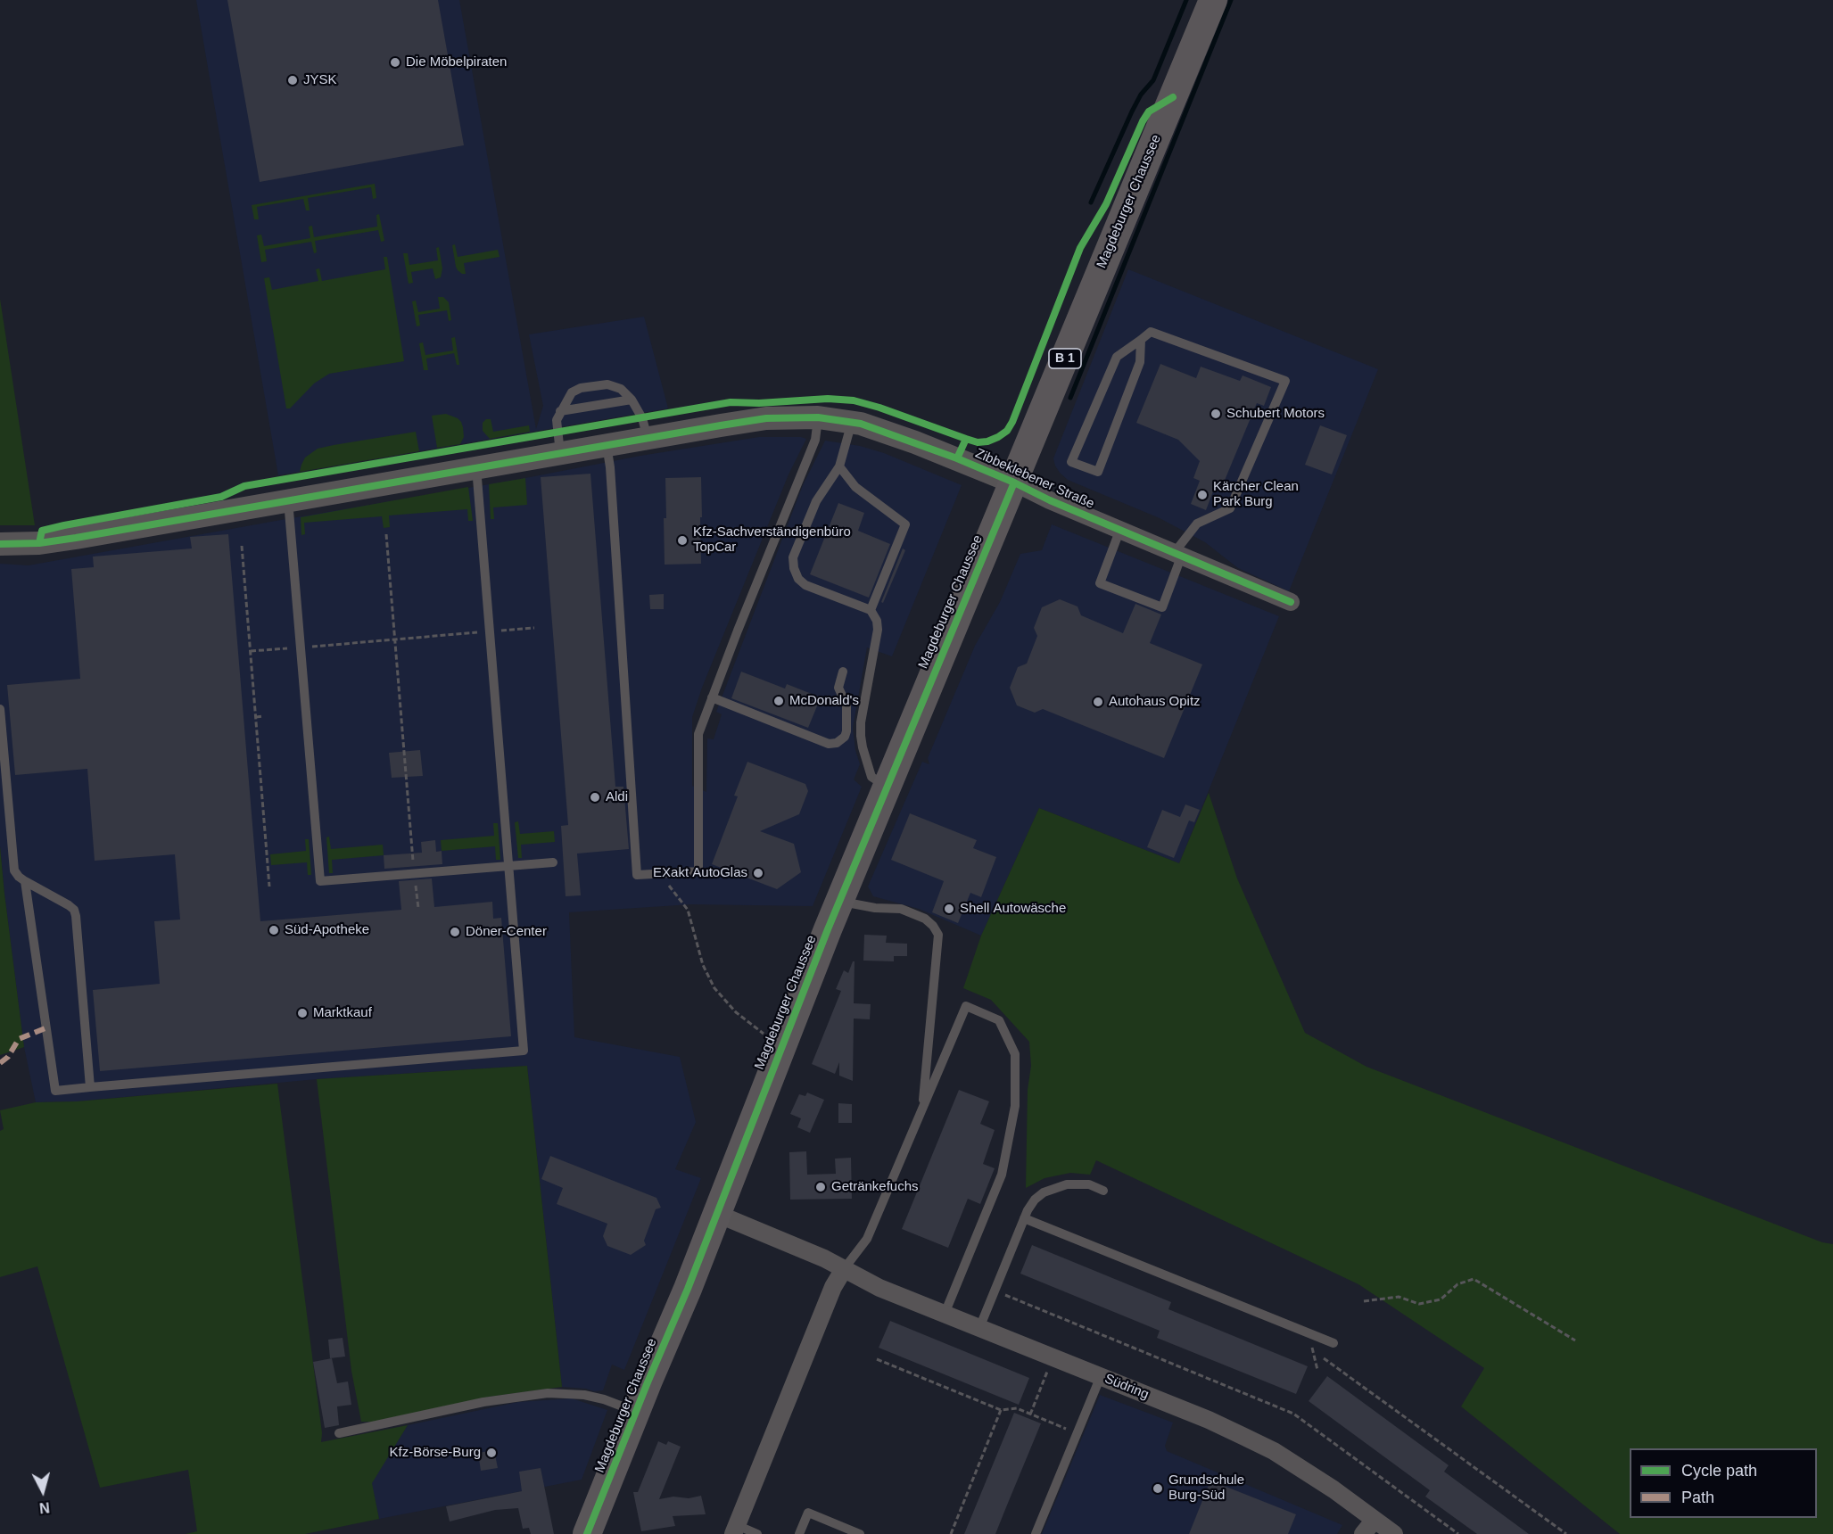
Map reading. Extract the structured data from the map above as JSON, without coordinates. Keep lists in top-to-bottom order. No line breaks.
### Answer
{"streets":{"main road":["Magdeburger Chaussee","B 1"],"street":["Zibbeklebener Straße","Südring"]},"crossings":[["Magdeburger Chaussee","Zibbeklebener Straße"],["Magdeburger Chaussee","Südring"]],"places":["Die Möbelpiraten","JYSK","Schubert Motors","Kärcher Clean Park Burg","Kfz-Sachverständigenbüro TopCar","McDonald's","Autohaus Opitz","Aldi","EXakt AutoGlas","Shell Autowäsche","Süd-Apotheke","Döner-Center","Marktkauf","Getränkefuchs","Kfz-Börse-Burg","Grundschule Burg-Süd"],"legend":["Cycle path","Path"],"north":"bottom"}
